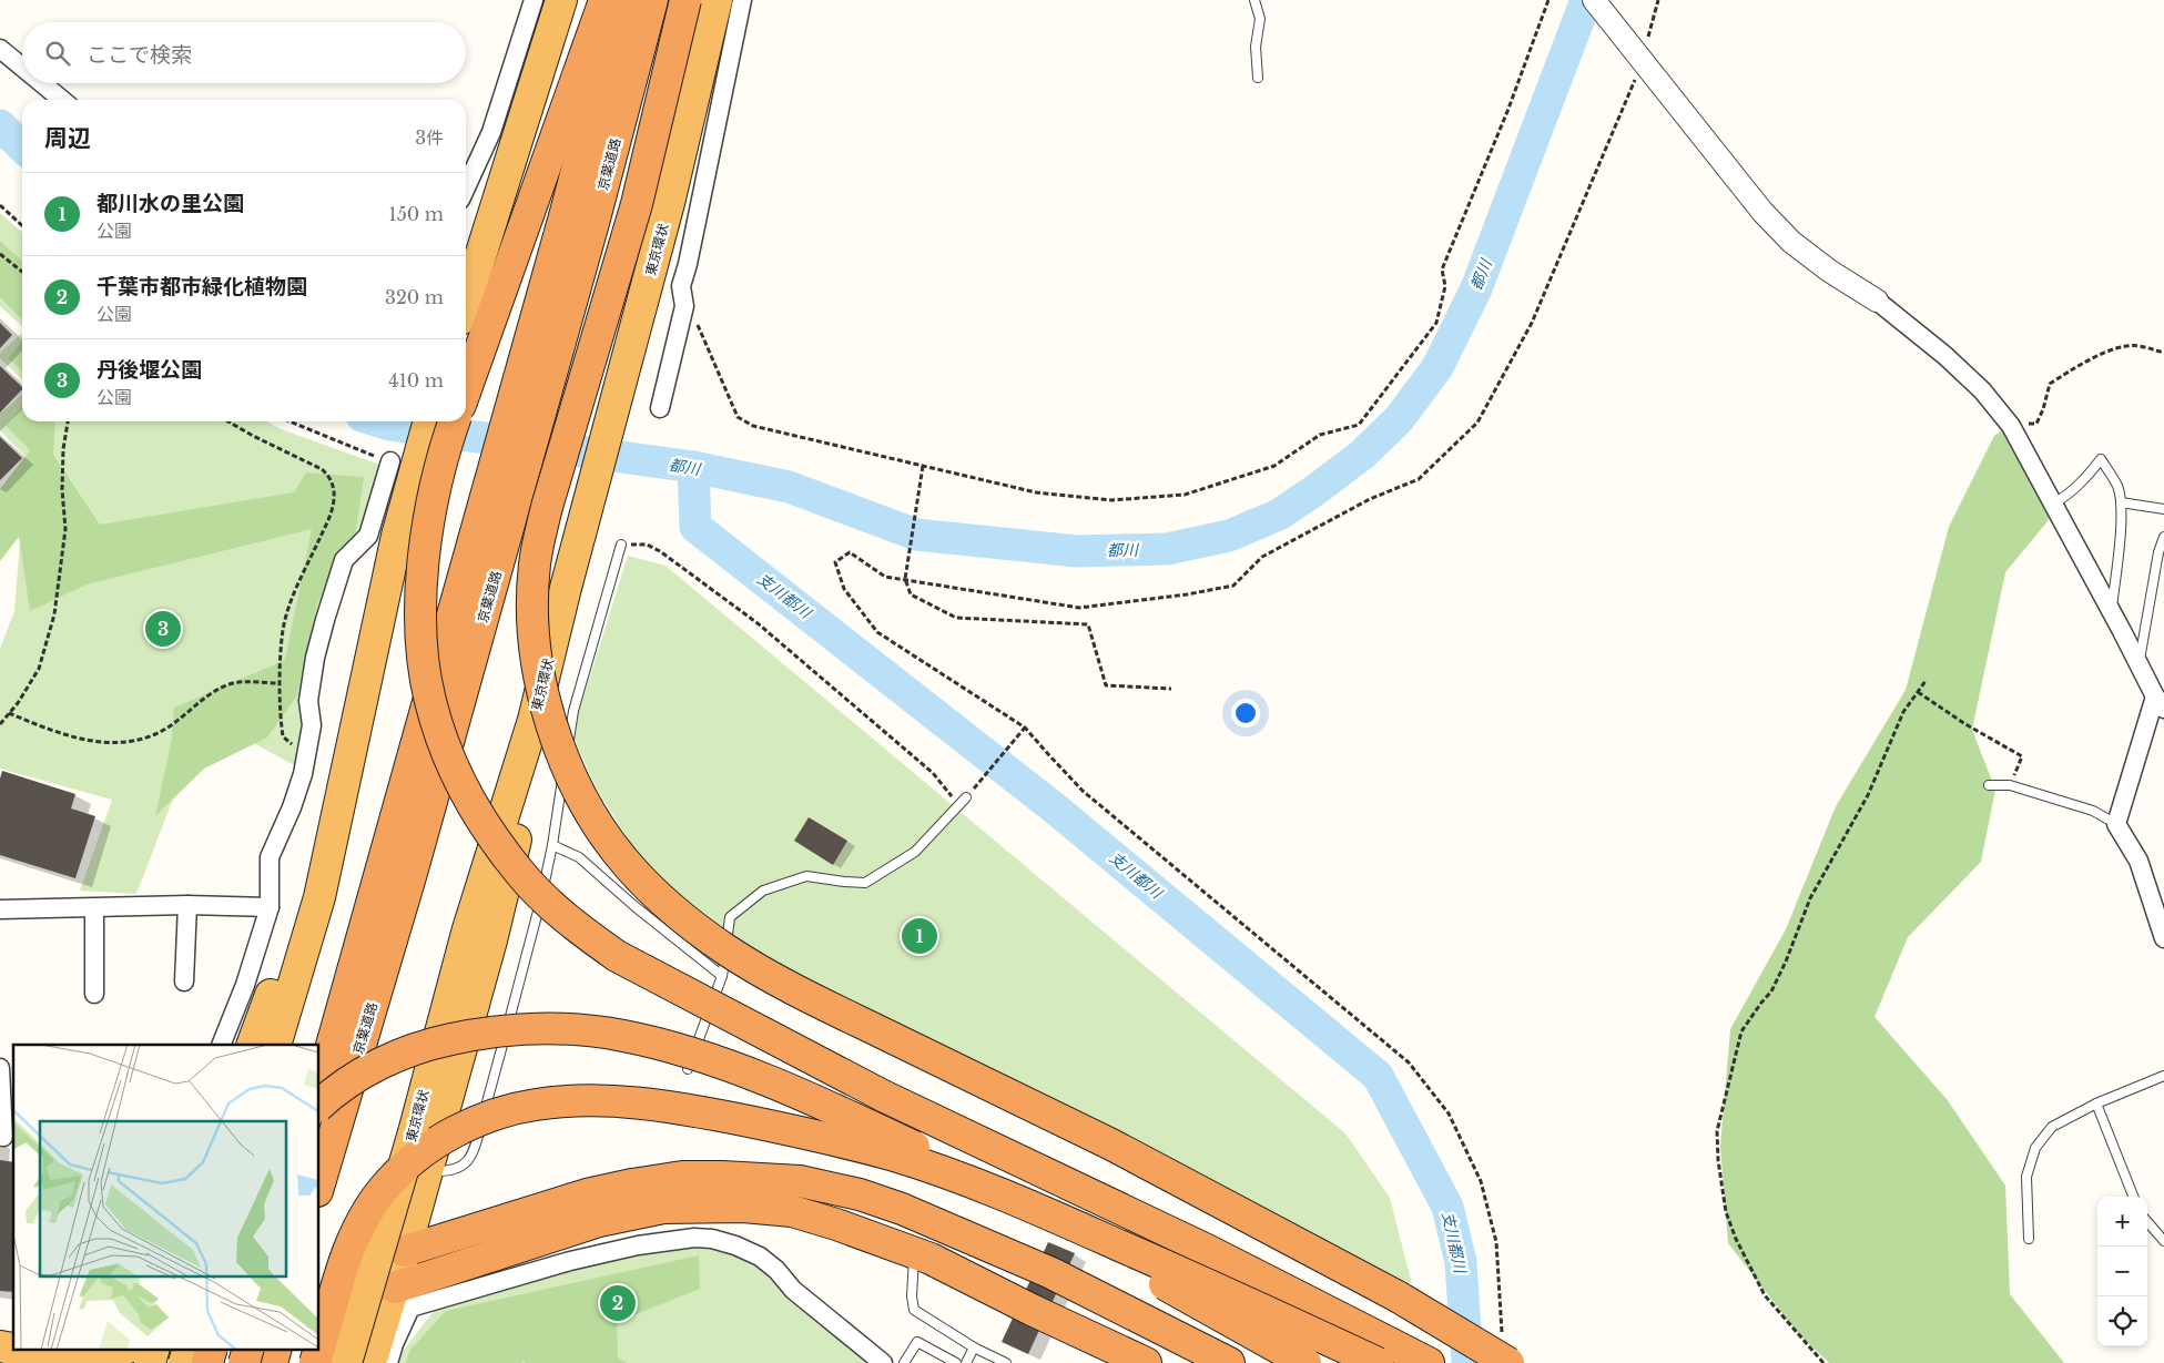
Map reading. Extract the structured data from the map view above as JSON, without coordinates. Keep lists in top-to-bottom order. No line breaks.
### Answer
{"streets":{"highway":["京葉道路","東京環状"]},"water":["都川","支川都川"],"page":{"search":"ここで検索","heading":["周辺","3件"],"list":[{"mark":"1","name":"都川水の里公園","note":"公園","value":"150 m"},{"mark":"2","name":"千葉市都市緑化植物園","note":"公園","value":"320 m"},{"mark":"3","name":"丹後堰公園","note":"公園","value":"410 m"}],"pins":["3","1","2"],"map_buttons":["+","−"]}}
